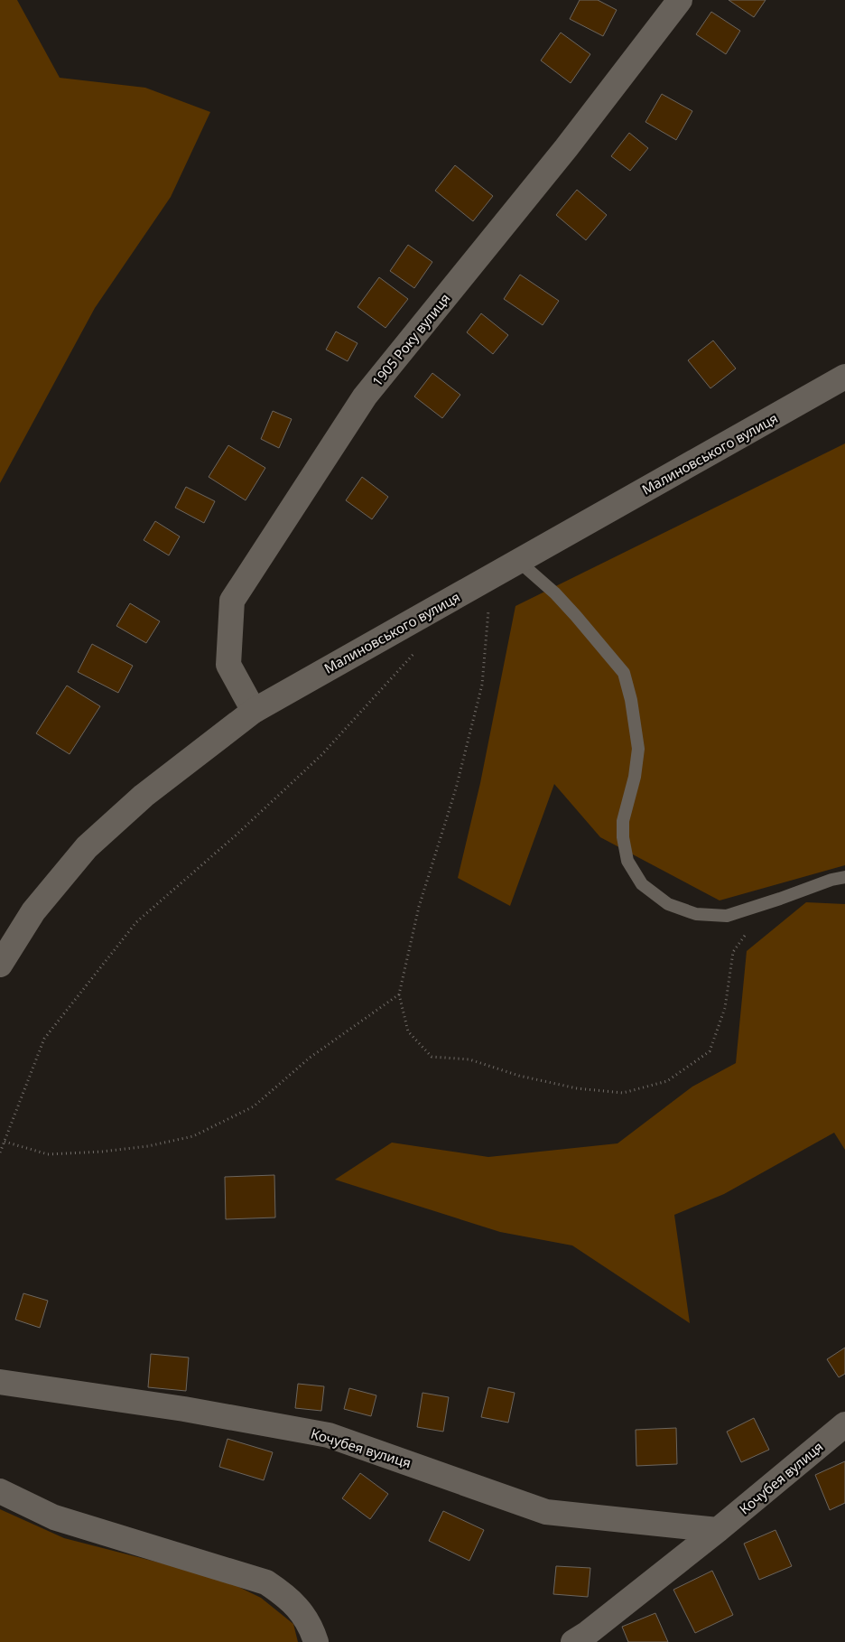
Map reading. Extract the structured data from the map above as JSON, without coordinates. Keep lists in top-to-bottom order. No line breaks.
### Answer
{"streets":{"street":["1905 Року вулиця","Малиновського вулиця","Кочубея вулиця"]},"crossings":[["1905 Року вулиця","Малиновського вулиця"]]}
